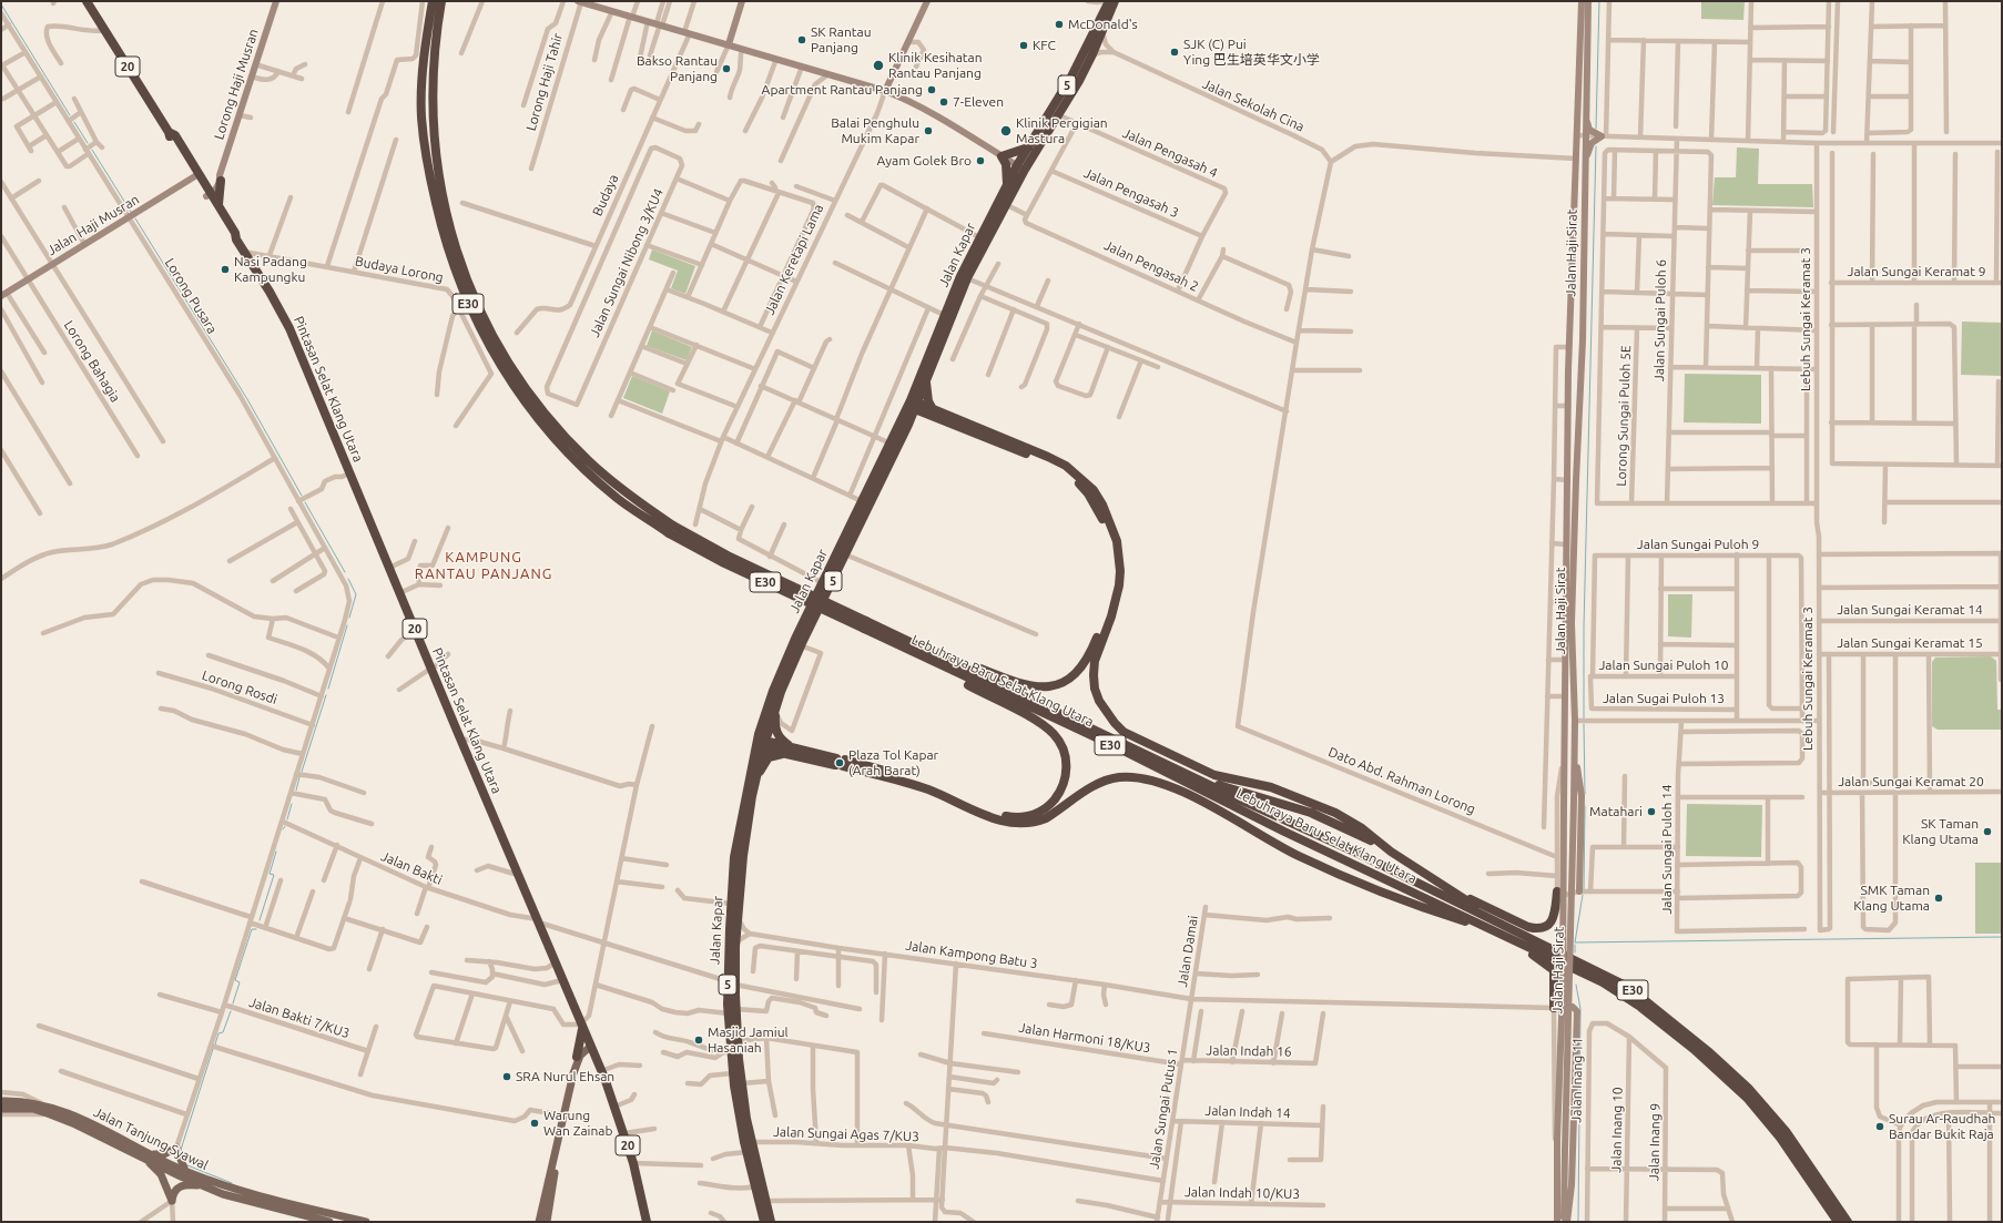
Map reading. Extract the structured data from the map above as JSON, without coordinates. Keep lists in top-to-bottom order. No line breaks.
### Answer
{"streets":{"highway":["20","5","Jalan Kapar","E30","Pintasan Selat Klang Utara","Lebuhraya Baru Selat Klang Utara"],"main road":["Lorong Haji Musran","Jalan Haji Musran","Jalan Haji Sirat","Jalan Tanjung Syawal"],"street":["Lorong Haji Tahir","Jalan Sekolah Cina","Jalan Pengasah 4","Jalan Pengasah 3","Budaya","Jalan Keretapi Lama","Jalan Sungai Nibong 3/KU4","Jalan Pengasah 2","Budaya Lorong","Jalan Sungai Keramat 9","Lorong Pusara","Lebuh Sungai Keramat 3","Jalan Sungai Puloh 6","Lorong Bahagia","Lorong Sungai Puloh 5E","Jalan Sungai Puloh 9","Jalan Sungai Keramat 14","Jalan Sungai Keramat 15","Jalan Sungai Puloh 10","Lorong Rosdi","Jalan Sugai Puloh 13","Dato Abd. Rahman Lorong","Jalan Sungai Keramat 20","Jalan Sungai Puloh 14","Jalan Bakti","Jalan Damai","Jalan Kampong Batu 3","Jalan Bakti 7/KU3","Jalan Harmoni 18/KU3","Jalan Indah 16","Jalan Inang 11","Jalan Sungai Putus 1","Jalan Indah 14","Jalan Inang 10","Jalan Sungai Agas 7/KU3","Jalan Inang 9","Jalan Indah 10/KU3"]},"crossings":[["Lorong Haji Musran","Pintasan Selat Klang Utara"],["Jalan Pengasah 4","Jalan Pengasah 3"],["Jalan Pengasah 4","Jalan Kapar"],["Jalan Haji Musran","Lorong Pusara"],["Jalan Haji Musran","Lorong Bahagia"],["Jalan Haji Musran","Pintasan Selat Klang Utara"],["Jalan Kapar","Jalan Pengasah 2"],["Jalan Kapar","Jalan Bakti"],["Jalan Kapar","Jalan Sungai Agas 7/KU3"],["Budaya Lorong","Pintasan Selat Klang Utara"],["Lebuh Sungai Keramat 3","Jalan Sungai Puloh 9"],["Lebuh Sungai Keramat 3","Jalan Sungai Keramat 14"],["Lebuh Sungai Keramat 3","Jalan Sungai Keramat 15"],["Lebuh Sungai Keramat 3","Jalan Sungai Keramat 20"],["Pintasan Selat Klang Utara","Jalan Bakti"],["Jalan Sungai Puloh 9","Jalan Sungai Puloh 10"],["Jalan Damai","Jalan Kampong Batu 3"],["Jalan Damai","Jalan Sungai Putus 1"],["Jalan Kampong Batu 3","Jalan Sungai Putus 1"],["Jalan Harmoni 18/KU3","Jalan Indah 16"],["Jalan Harmoni 18/KU3","Jalan Sungai Putus 1"],["Jalan Indah 16","Jalan Sungai Putus 1"],["Jalan Inang 11","Jalan Inang 10"],["Jalan Inang 11","Jalan Inang 9"],["Jalan Sungai Putus 1","Jalan Indah 14"],["Jalan Sungai Putus 1","Jalan Sungai Agas 7/KU3"],["Jalan Sungai Putus 1","Jalan Indah 10/KU3"]],"districts":["KAMPUNG RANTAU PANJANG"],"places":["McDonald's","SK Rantau Panjang","KFC","SJK (C) Pui Ying 巴生培英华文小学","Klinik Kesihatan Rantau Panjang","Bakso Rantau Panjang","Apartment Rantau Panjang","7-Eleven","Balai Penghulu Mukim Kapar","Klinik Pergigian Mastura","Ayam Golek Bro","Nasi Padang Kampungku","Plaza Tol Kapar (Arah Barat)","Matahari","SK Taman Klang Utama","SMK Taman Klang Utama","Masjid Jamiul Hasaniah","SRA Nurul Ehsan","Warung Wan Zainab","Surau Ar-Raudhah Bandar Bukit Raja"]}
